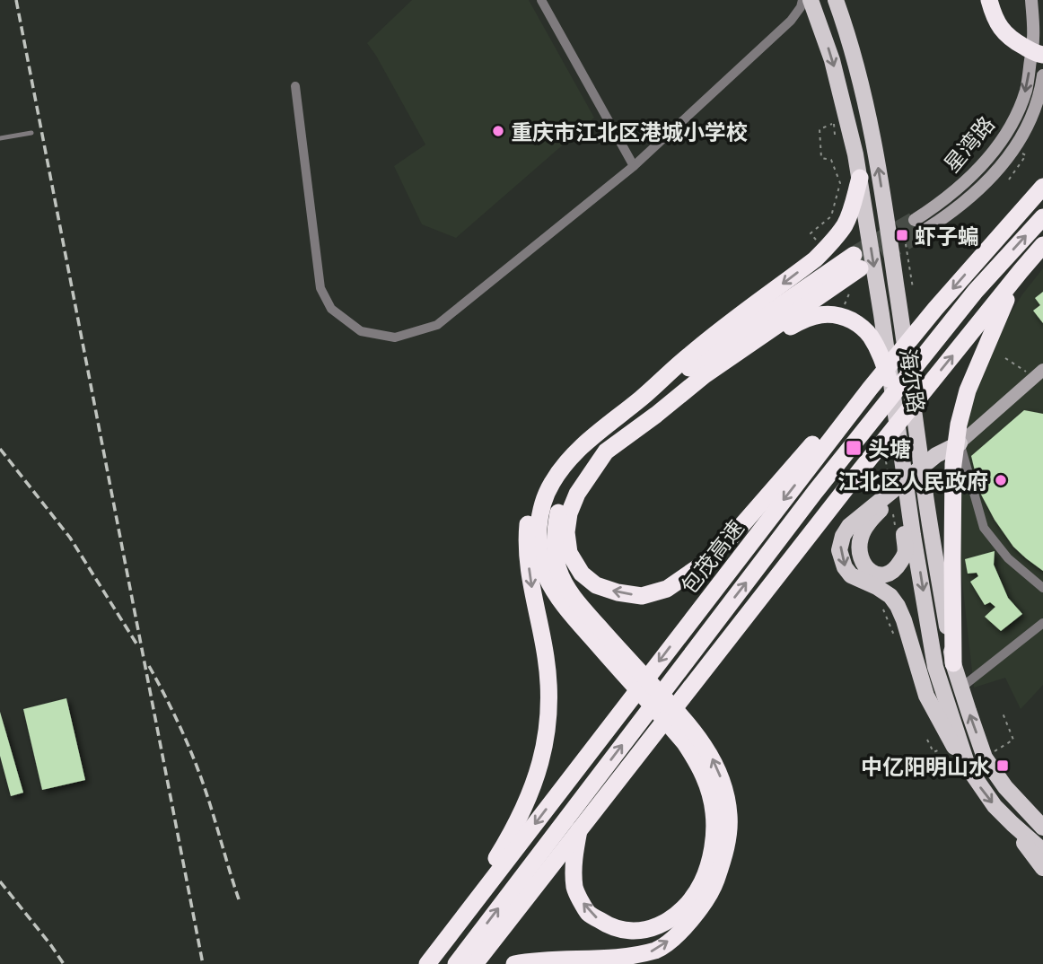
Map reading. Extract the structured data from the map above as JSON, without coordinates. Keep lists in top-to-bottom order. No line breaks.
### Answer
{"streets":{"highway":["包茂高速"],"main road":["海尔路"],"street":["星湾路"]},"places":{"other":["重庆市江北区港城小学校","江北区人民政府"],"transit":["虾子蝙","头塘","中亿阳明山水"]}}
